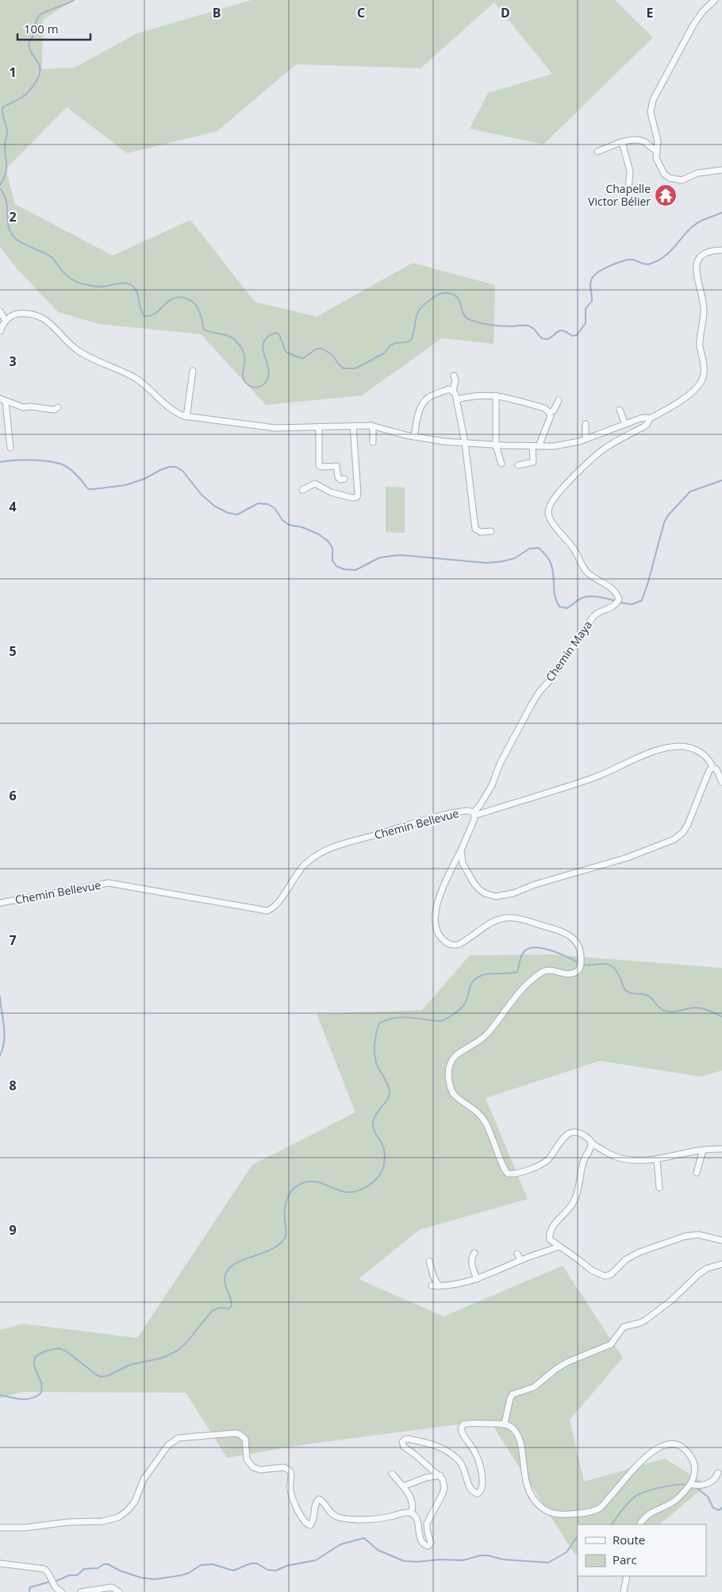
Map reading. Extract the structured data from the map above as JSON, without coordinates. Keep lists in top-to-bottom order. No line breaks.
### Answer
{"streets":{"street":["Chemin Maya","Chemin Bellevue"]},"crossings":[["Chemin Maya","Chemin Bellevue"]],"places":{"temple":["Chapelle Victor Bélier"]},"legend":["Route","Parc"],"scale_bar":"100 m","grid":{"columns":["B","C","D","E"],"rows":["1","2","3","4","5","6","7","8","9"]}}
